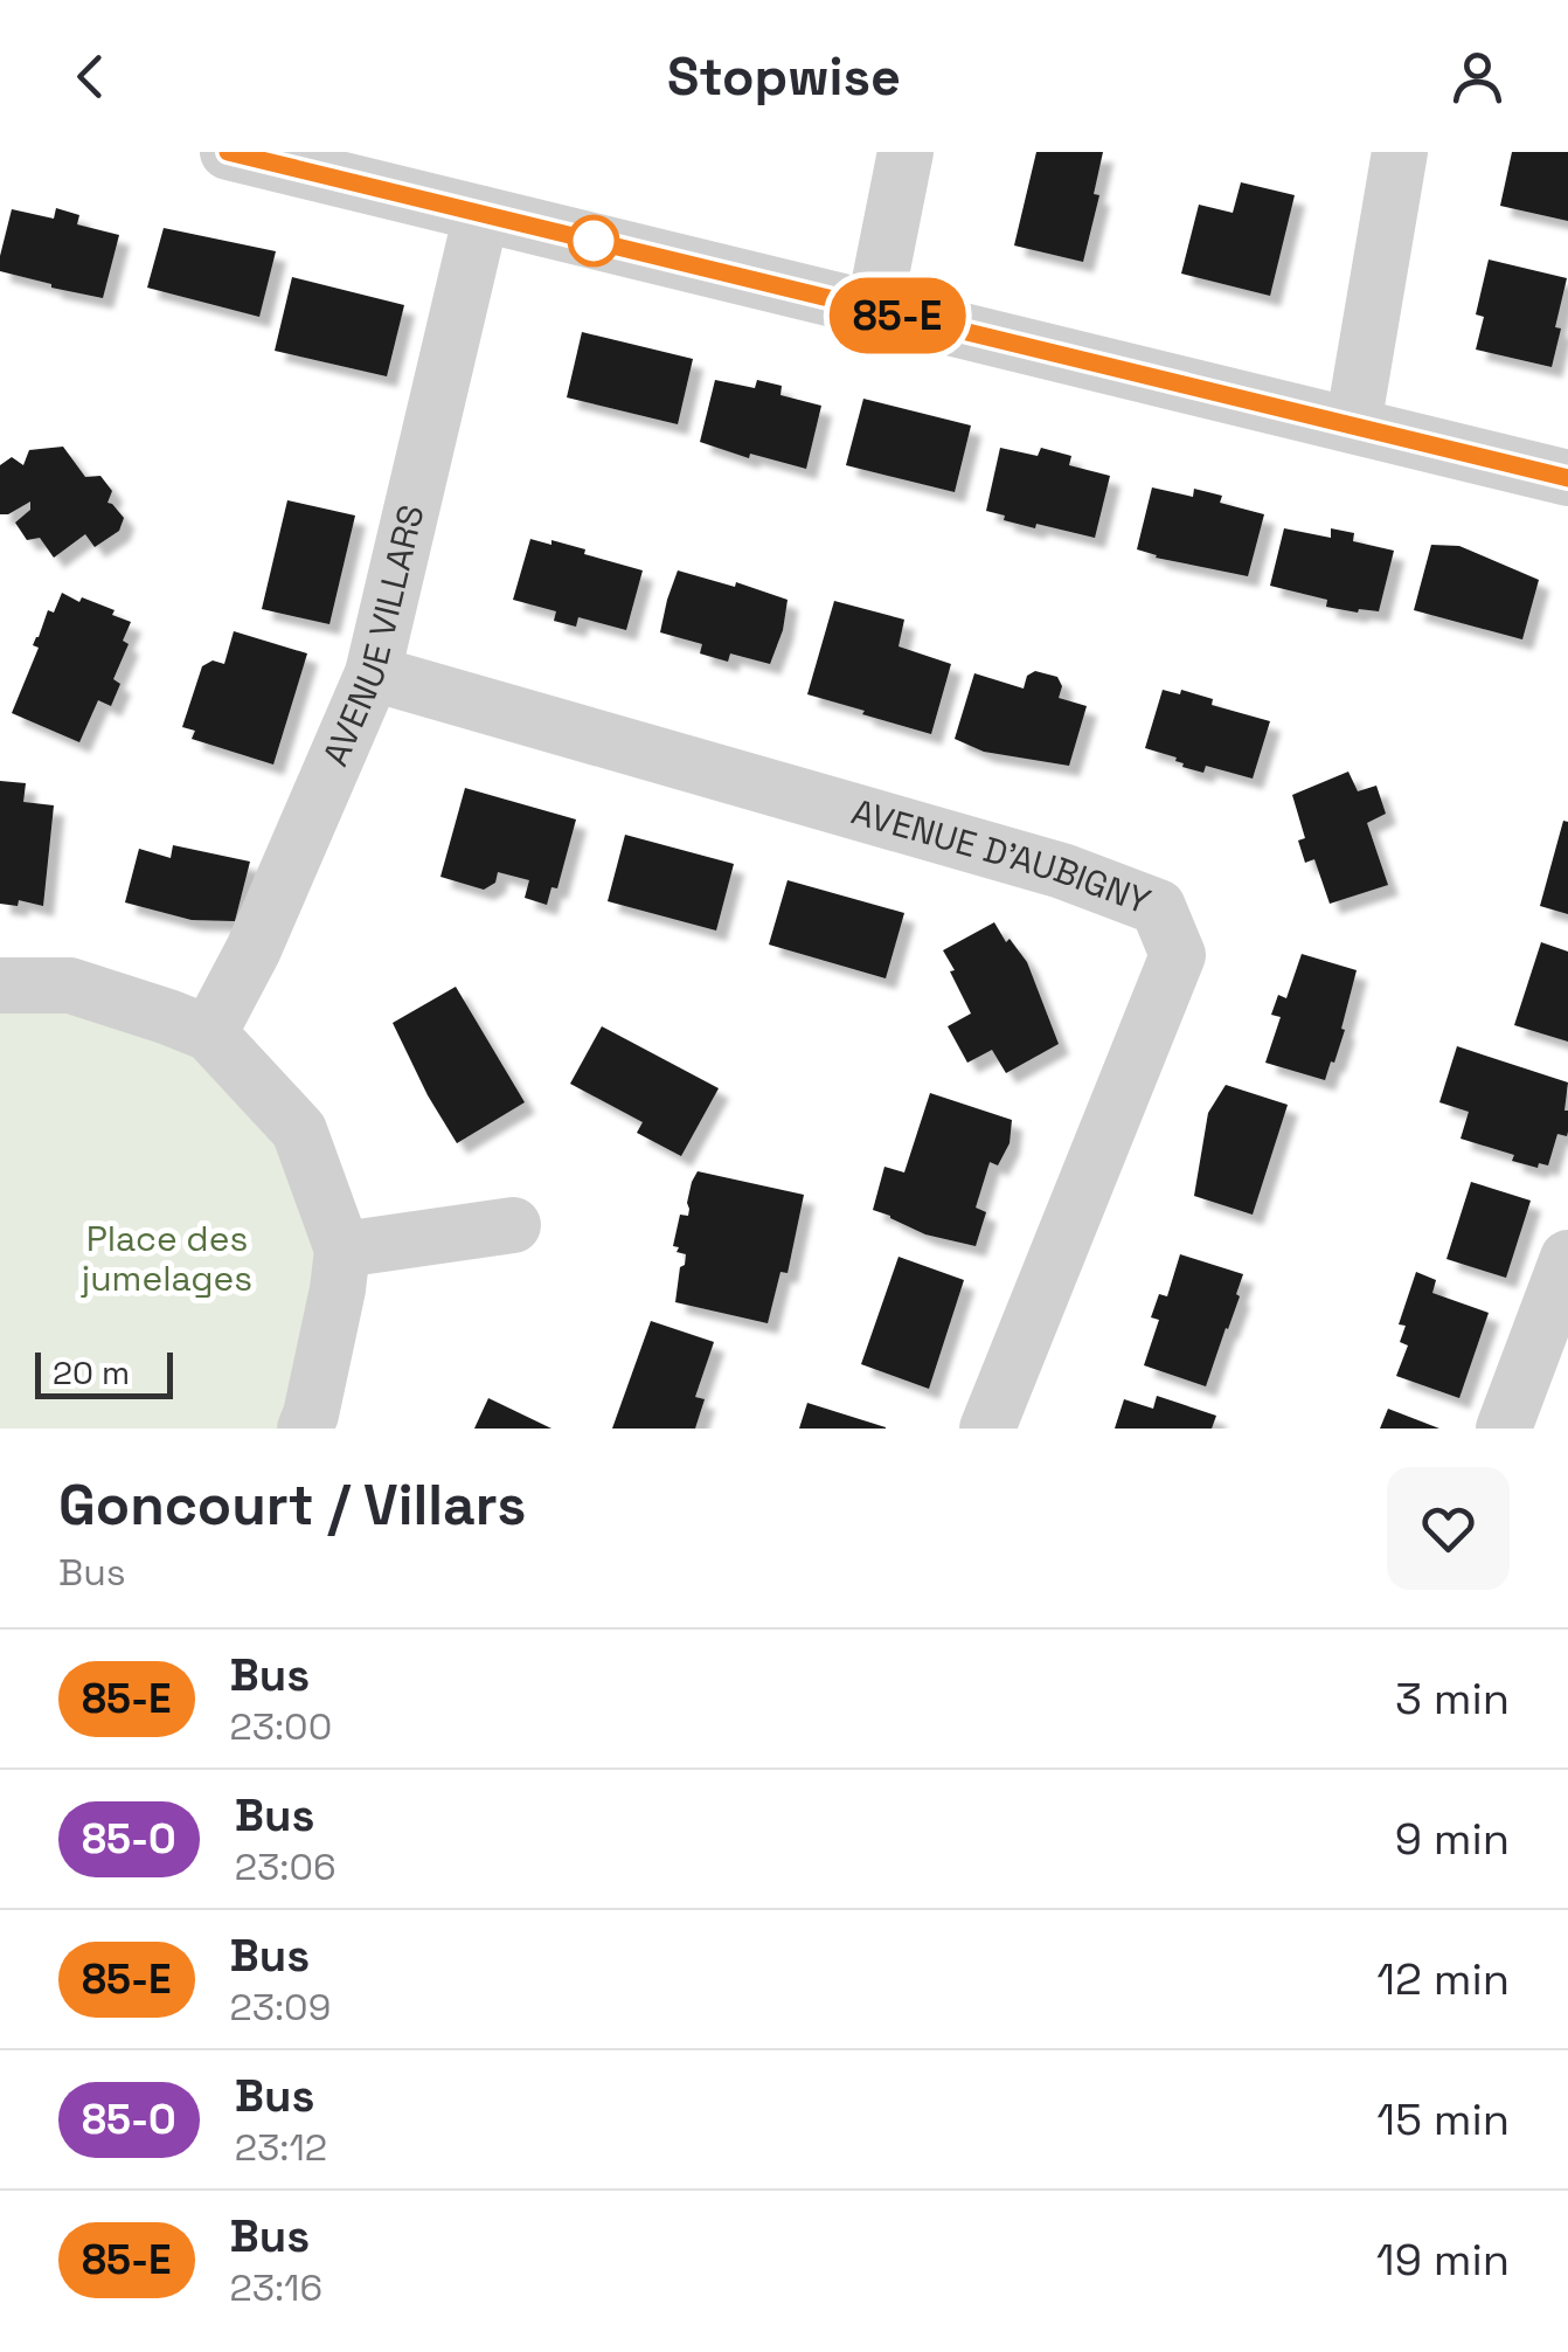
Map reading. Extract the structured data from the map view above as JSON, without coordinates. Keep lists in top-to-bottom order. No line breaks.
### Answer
{"streets":{"street":["AVENUE VILLARS","AVENUE D'AUBIGNY"]},"crossings":[["AVENUE VILLARS","AVENUE D'AUBIGNY"]],"parks":["Place des jumelages"],"lines":["bus line 85-E"],"scale_bar":"20 m","page":{"header":"Stopwise","on_map":"85-E","scale":"20 m","heading":["Goncourt / Villars","Bus"],"list":[{"mark":"85-E","name":"Bus","note":"23:00","value":"3 min"},{"mark":"85-O","name":"Bus","note":"23:06","value":"9 min"},{"mark":"85-E","name":"Bus","note":"23:09","value":"12 min"},{"mark":"85-O","name":"Bus","note":"23:12","value":"15 min"},{"mark":"85-E","name":"Bus","note":"23:16","value":"19 min"}]}}
